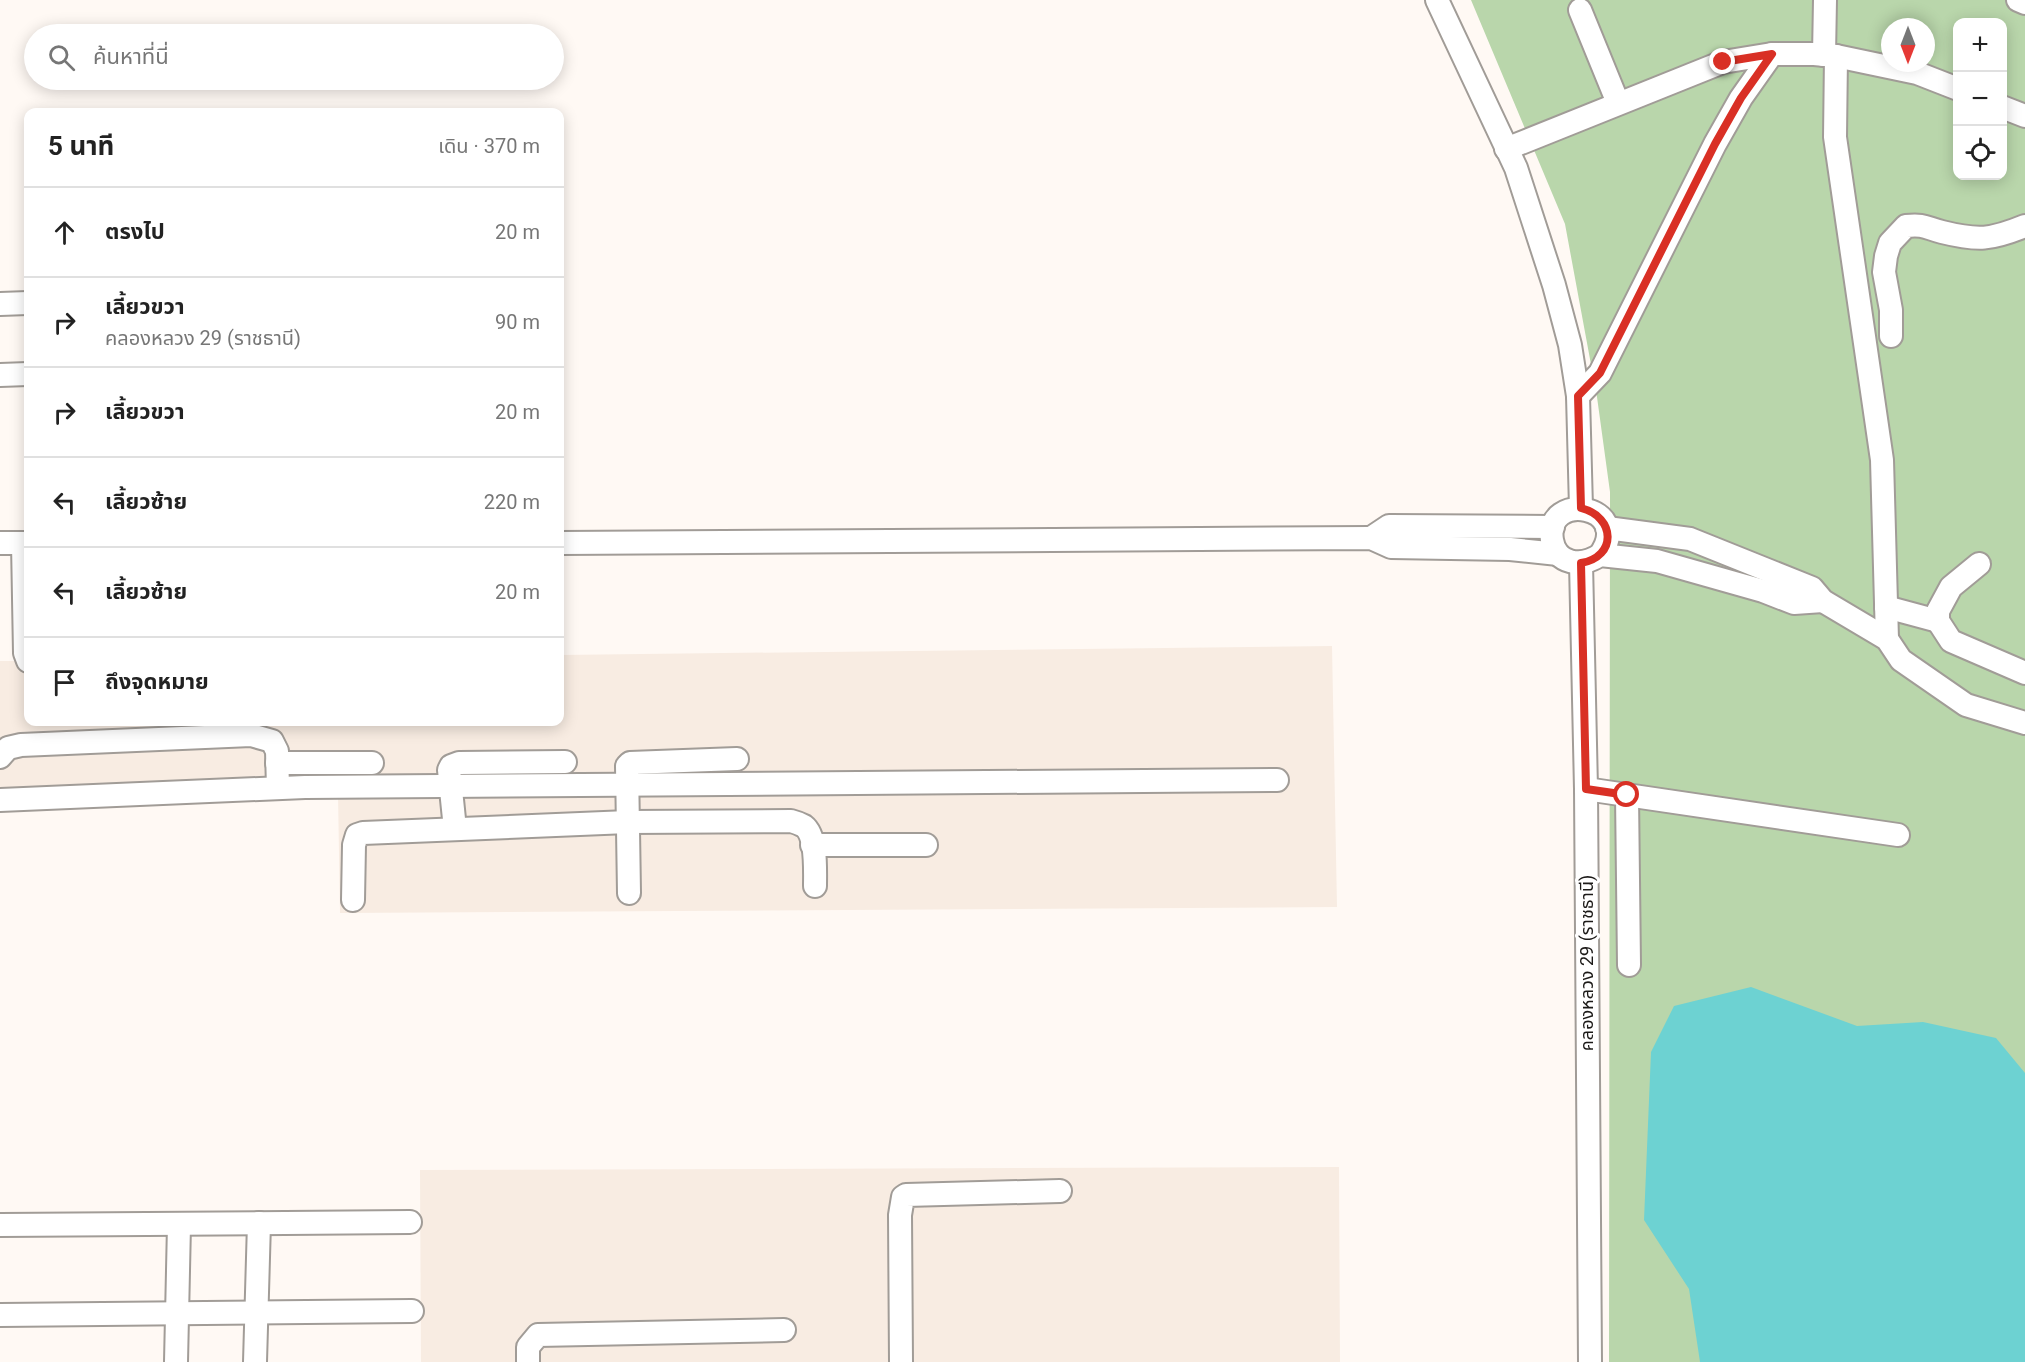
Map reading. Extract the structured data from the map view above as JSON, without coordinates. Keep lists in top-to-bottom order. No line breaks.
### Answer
{"streets":{"street":["คลองหลวง 29 (ราชธานี)"]},"north":"bottom","page":{"map_buttons":["+","−"],"search":"ค้นหาที่นี่","heading":["5 นาที","เดิน · 370 m"],"list":[["ตรงไป","20 m"],["เลี้ยวขวา","คลองหลวง 29 (ราชธานี)","90 m"],["เลี้ยวขวา","20 m"],["เลี้ยวซ้าย","220 m"],["เลี้ยวซ้าย","20 m"],"ถึงจุดหมาย"]}}
